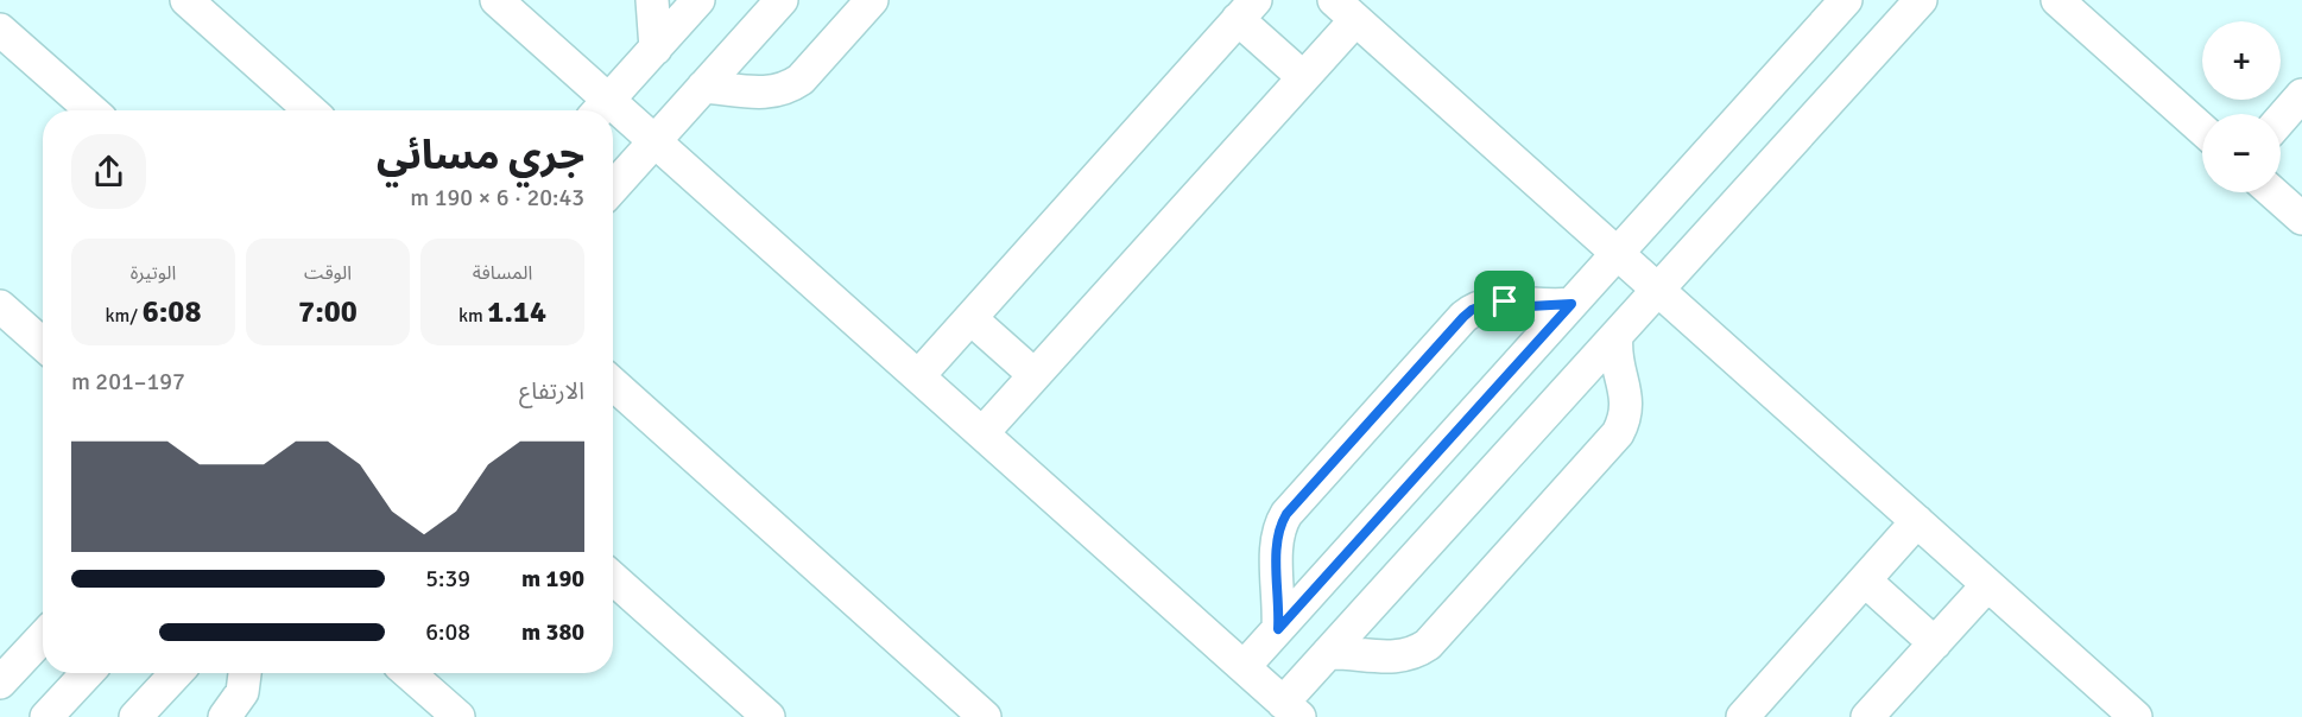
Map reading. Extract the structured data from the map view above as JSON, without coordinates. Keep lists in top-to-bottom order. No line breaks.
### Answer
{"page":{"map_buttons":["+","−"],"heading":["جري مسائي","20:43 · 6 × 190 m"],"stats":[["المسافة","1.14 km"],["الوقت","7:00"],["الوتيرة","6:08 /km"]],"chart":["الارتفاع","197–201 m"],"list":[{"name":"190 m","note":"5:39"},{"name":"380 m","note":"6:08"}]}}
